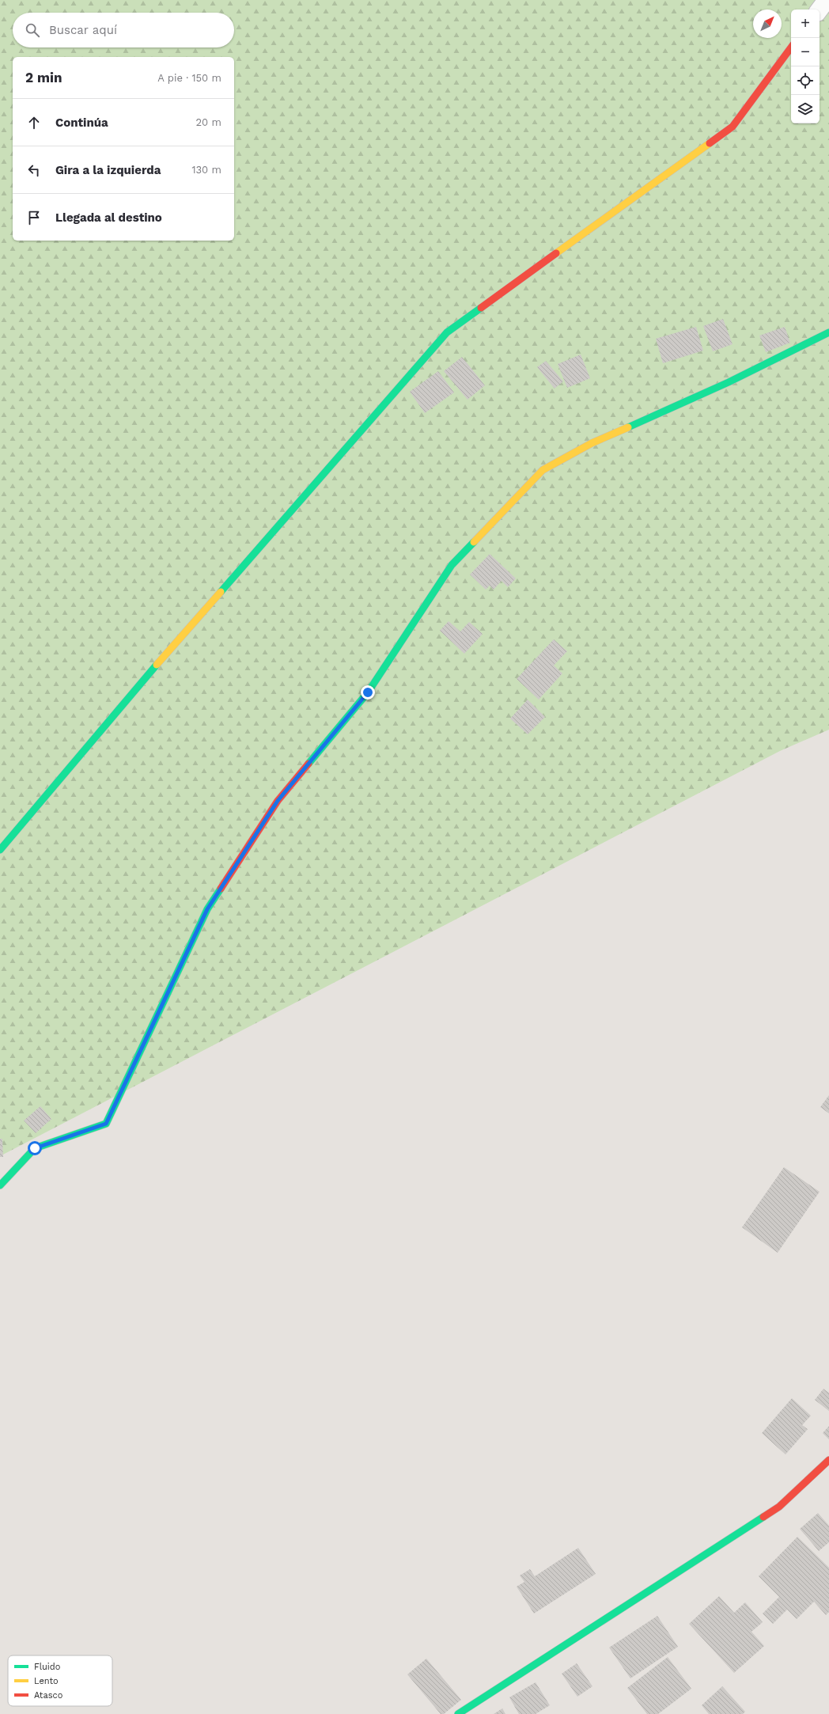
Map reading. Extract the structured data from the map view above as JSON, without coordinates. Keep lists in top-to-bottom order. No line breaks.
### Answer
{"legend":["Fluido","Lento","Atasco"],"north":"top right","page":{"map_buttons":["+","−"],"search":"Buscar aquí","heading":["2 min","A pie · 150 m"],"list":[["Continúa","20 m"],["Gira a la izquierda","130 m"],"Llegada al destino"]}}
